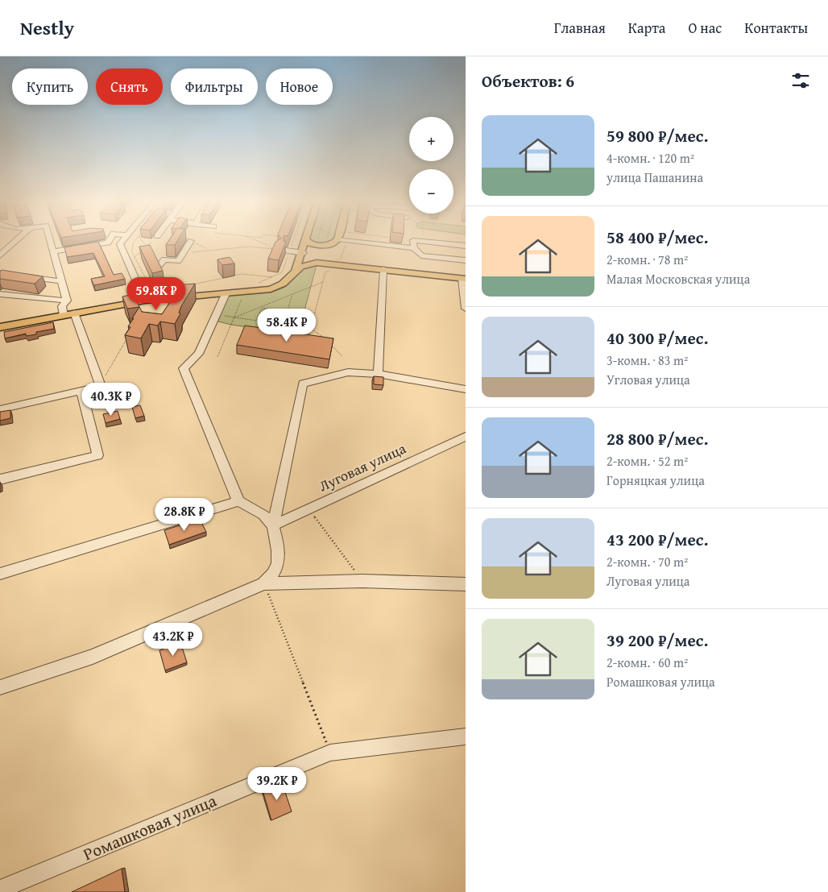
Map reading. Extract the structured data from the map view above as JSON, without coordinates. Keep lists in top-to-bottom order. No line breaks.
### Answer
{"streets":{"street":["Луговая улица","Ромашковая улица"]},"page":{"header":"Nestly","nav":["Главная","Карта","О нас","Контакты"],"heading":"Объектов: 6","chip":["Купить","Снять","Фильтры","Новое"],"list":[{"name":"59 800 ₽/мес.","note":"4-комн. · 120 m² · улица Пашанина"},{"name":"58 400 ₽/мес.","note":"2-комн. · 78 m² · Малая Московская улица"},{"name":"40 300 ₽/мес.","note":"3-комн. · 83 m² · Угловая улица"},{"name":"28 800 ₽/мес.","note":"2-комн. · 52 m² · Горняцкая улица"},{"name":"43 200 ₽/мес.","note":"2-комн. · 70 m² · Луговая улица"},{"name":"39 200 ₽/мес.","note":"2-комн. · 60 m² · Ромашковая улица"}],"map_buttons":["+","−"],"price":["59.8K ₽","58.4K ₽","40.3K ₽","28.8K ₽","43.2K ₽","39.2K ₽"]}}
